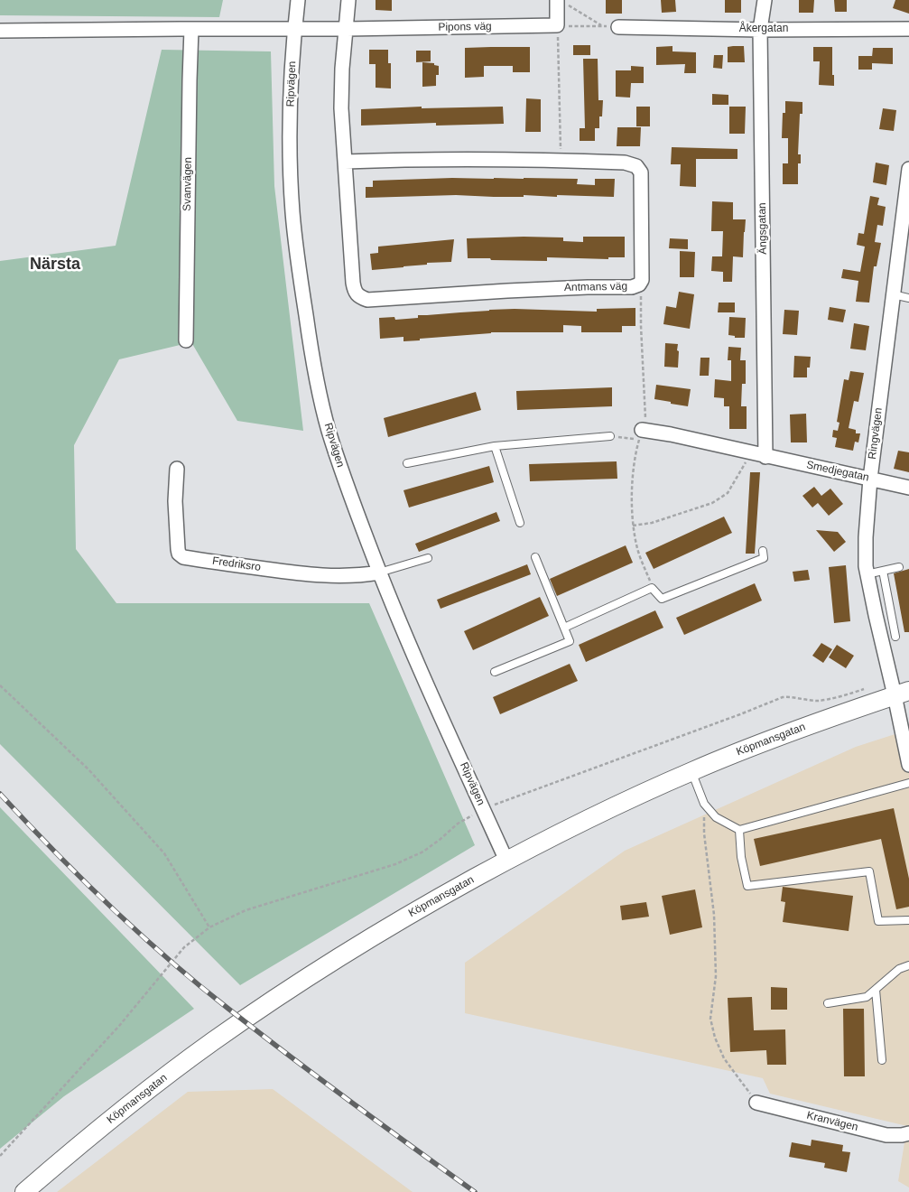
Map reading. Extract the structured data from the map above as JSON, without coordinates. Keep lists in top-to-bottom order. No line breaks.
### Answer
{"streets":{"street":["Pipons väg","Åkergatan","Ripvägen","Svanvägen","Ängsgatan","Antmans väg","Ringvägen","Smedjegatan","Fredriksro","Köpmansgatan","Kranvägen"]},"crossings":[["Pipons väg","Ripvägen"],["Pipons väg","Svanvägen"],["Pipons väg","Antmans väg"],["Åkergatan","Ängsgatan"],["Ripvägen","Fredriksro"],["Ripvägen","Köpmansgatan"],["Ängsgatan","Smedjegatan"],["Ringvägen","Smedjegatan"],["Ringvägen","Köpmansgatan"]],"districts":["Närsta"]}
